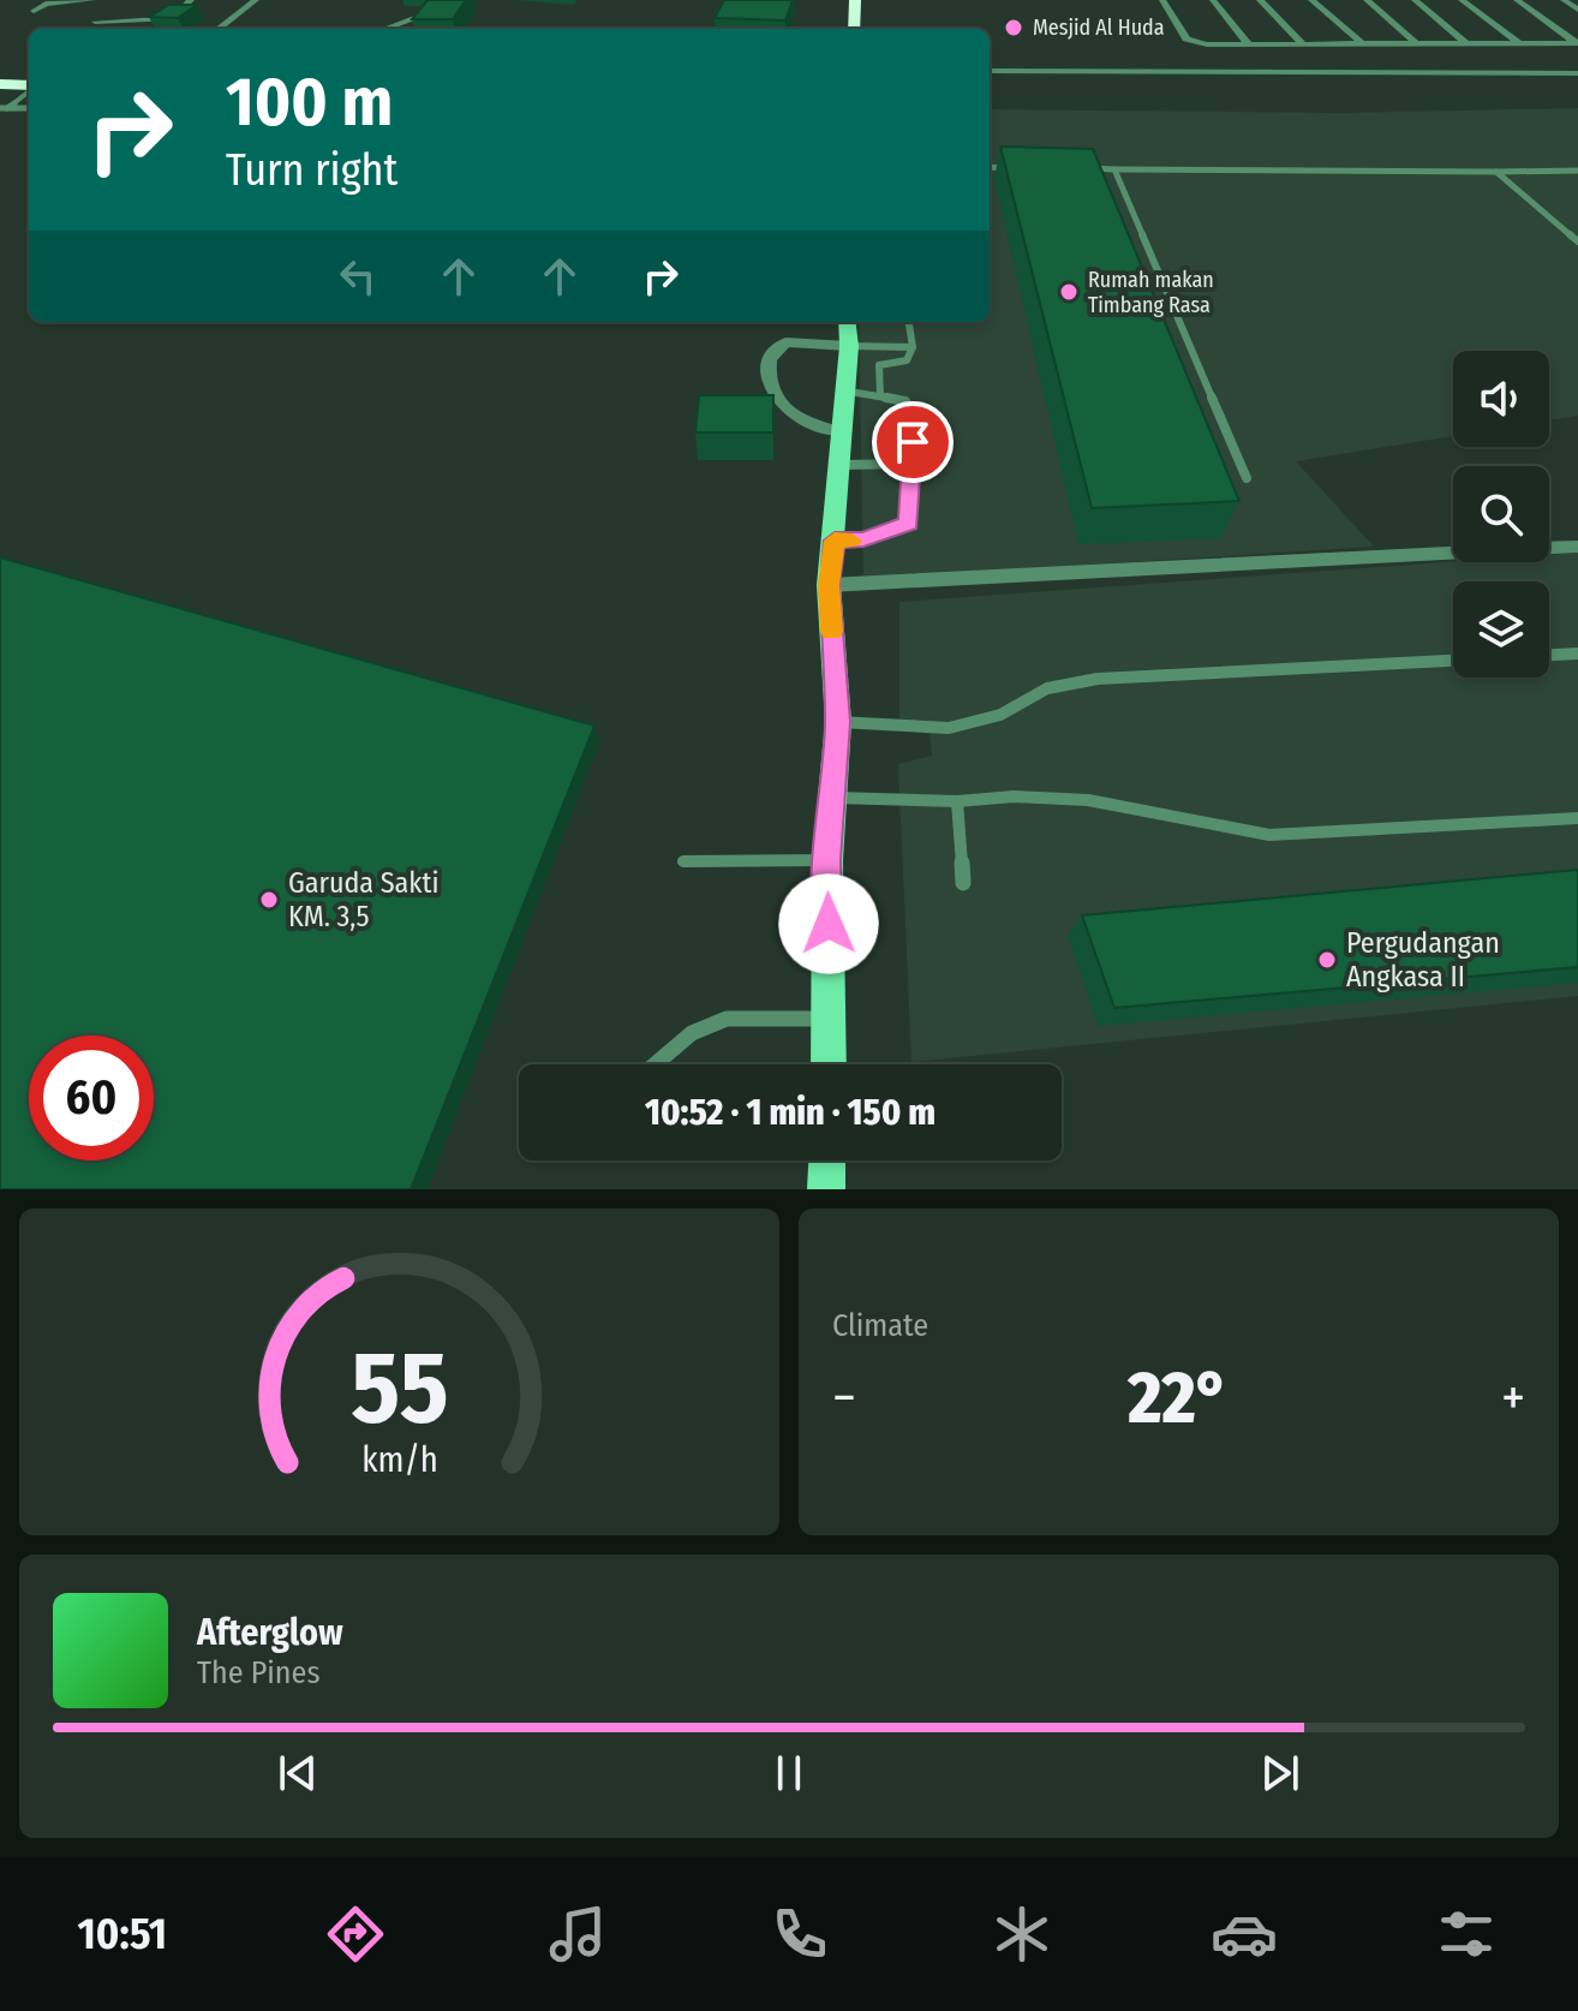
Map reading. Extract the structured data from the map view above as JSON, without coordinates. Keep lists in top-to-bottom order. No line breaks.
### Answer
{"places":["Mesjid Al Huda","Rumah makan Timbang Rasa","Garuda Sakti KM. 3,5","Pergudangan Angkasa II"],"page":{"turn":["100 m","Turn right"],"limit":"60","trip":"10:52 · 1 min · 150 m","tile":"Climate","heat":["−","22°","+"],"song":["Afterglow","The Pines"],"tabs":"10:51","gauge":["55","km/h"]}}
